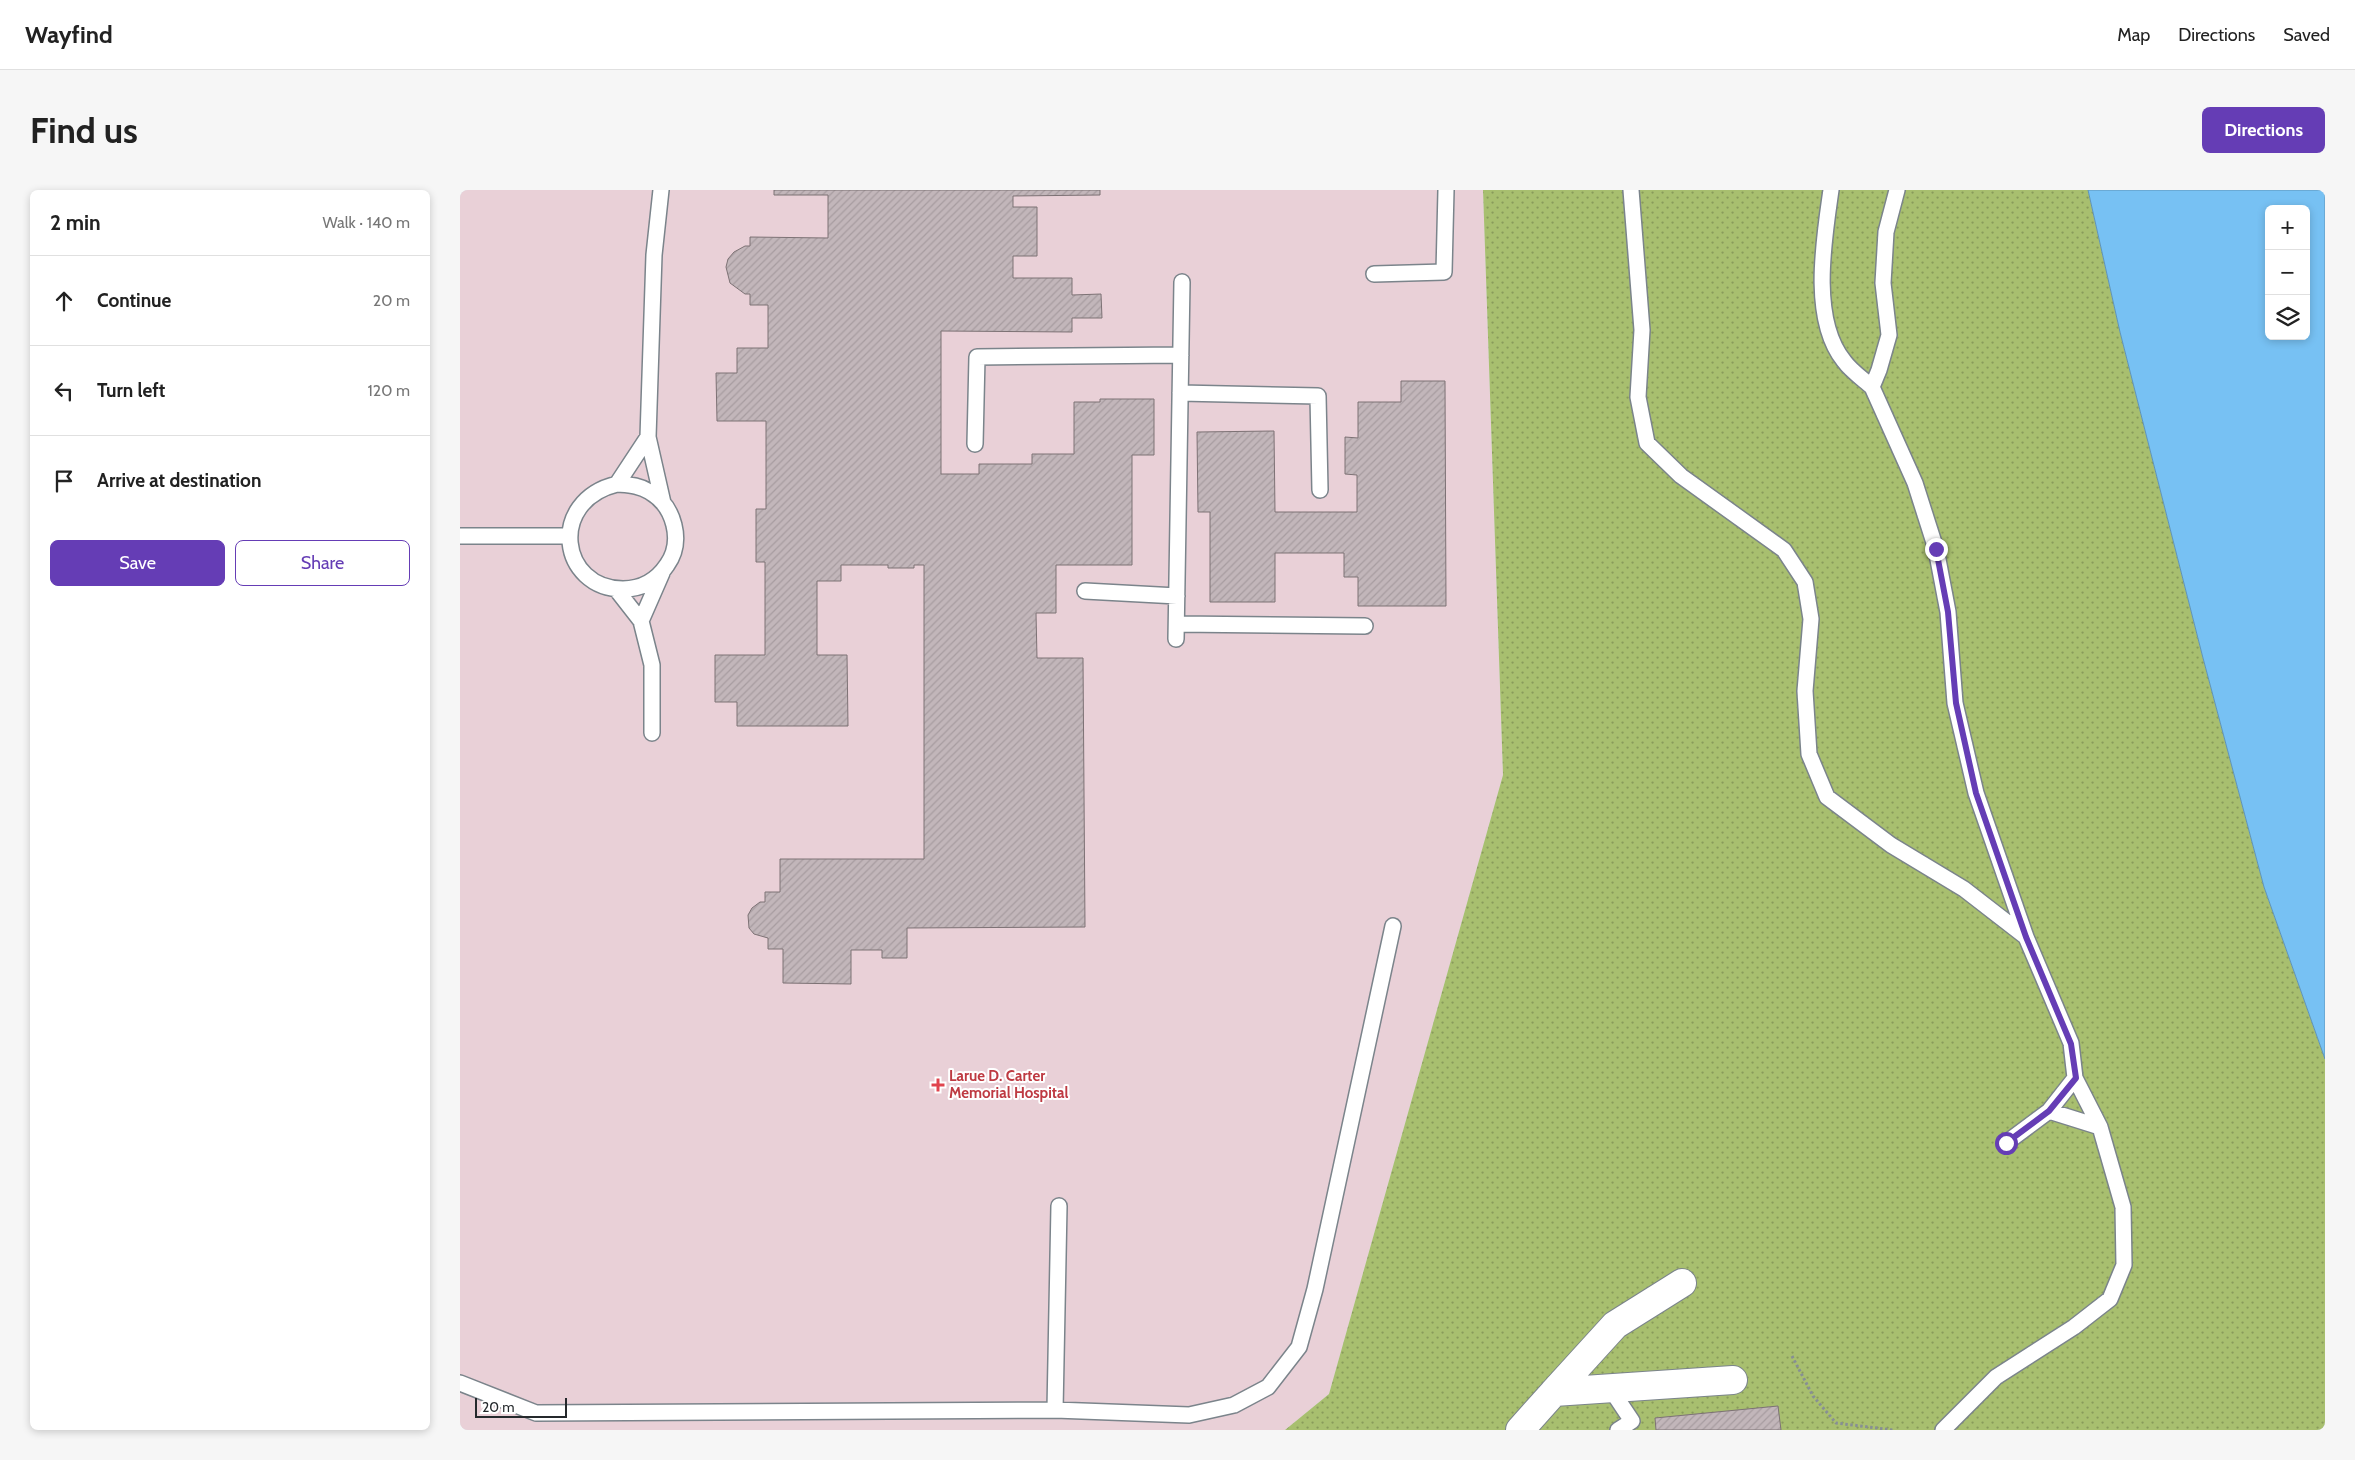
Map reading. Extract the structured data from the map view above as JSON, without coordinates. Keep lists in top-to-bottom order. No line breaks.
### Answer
{"places":{"health":["Larue D. Carter Memorial Hospital"]},"scale_bar":"20 m","page":{"header":"Wayfind","nav":["Map","Directions","Saved"],"buttons":["Directions",["Save","Share"]],"title":"Find us","heading":["2 min","Walk · 140 m"],"map_buttons":["+","−"],"list":[["Continue","20 m"],["Turn left","120 m"],"Arrive at destination"],"scale":"20 m"}}
